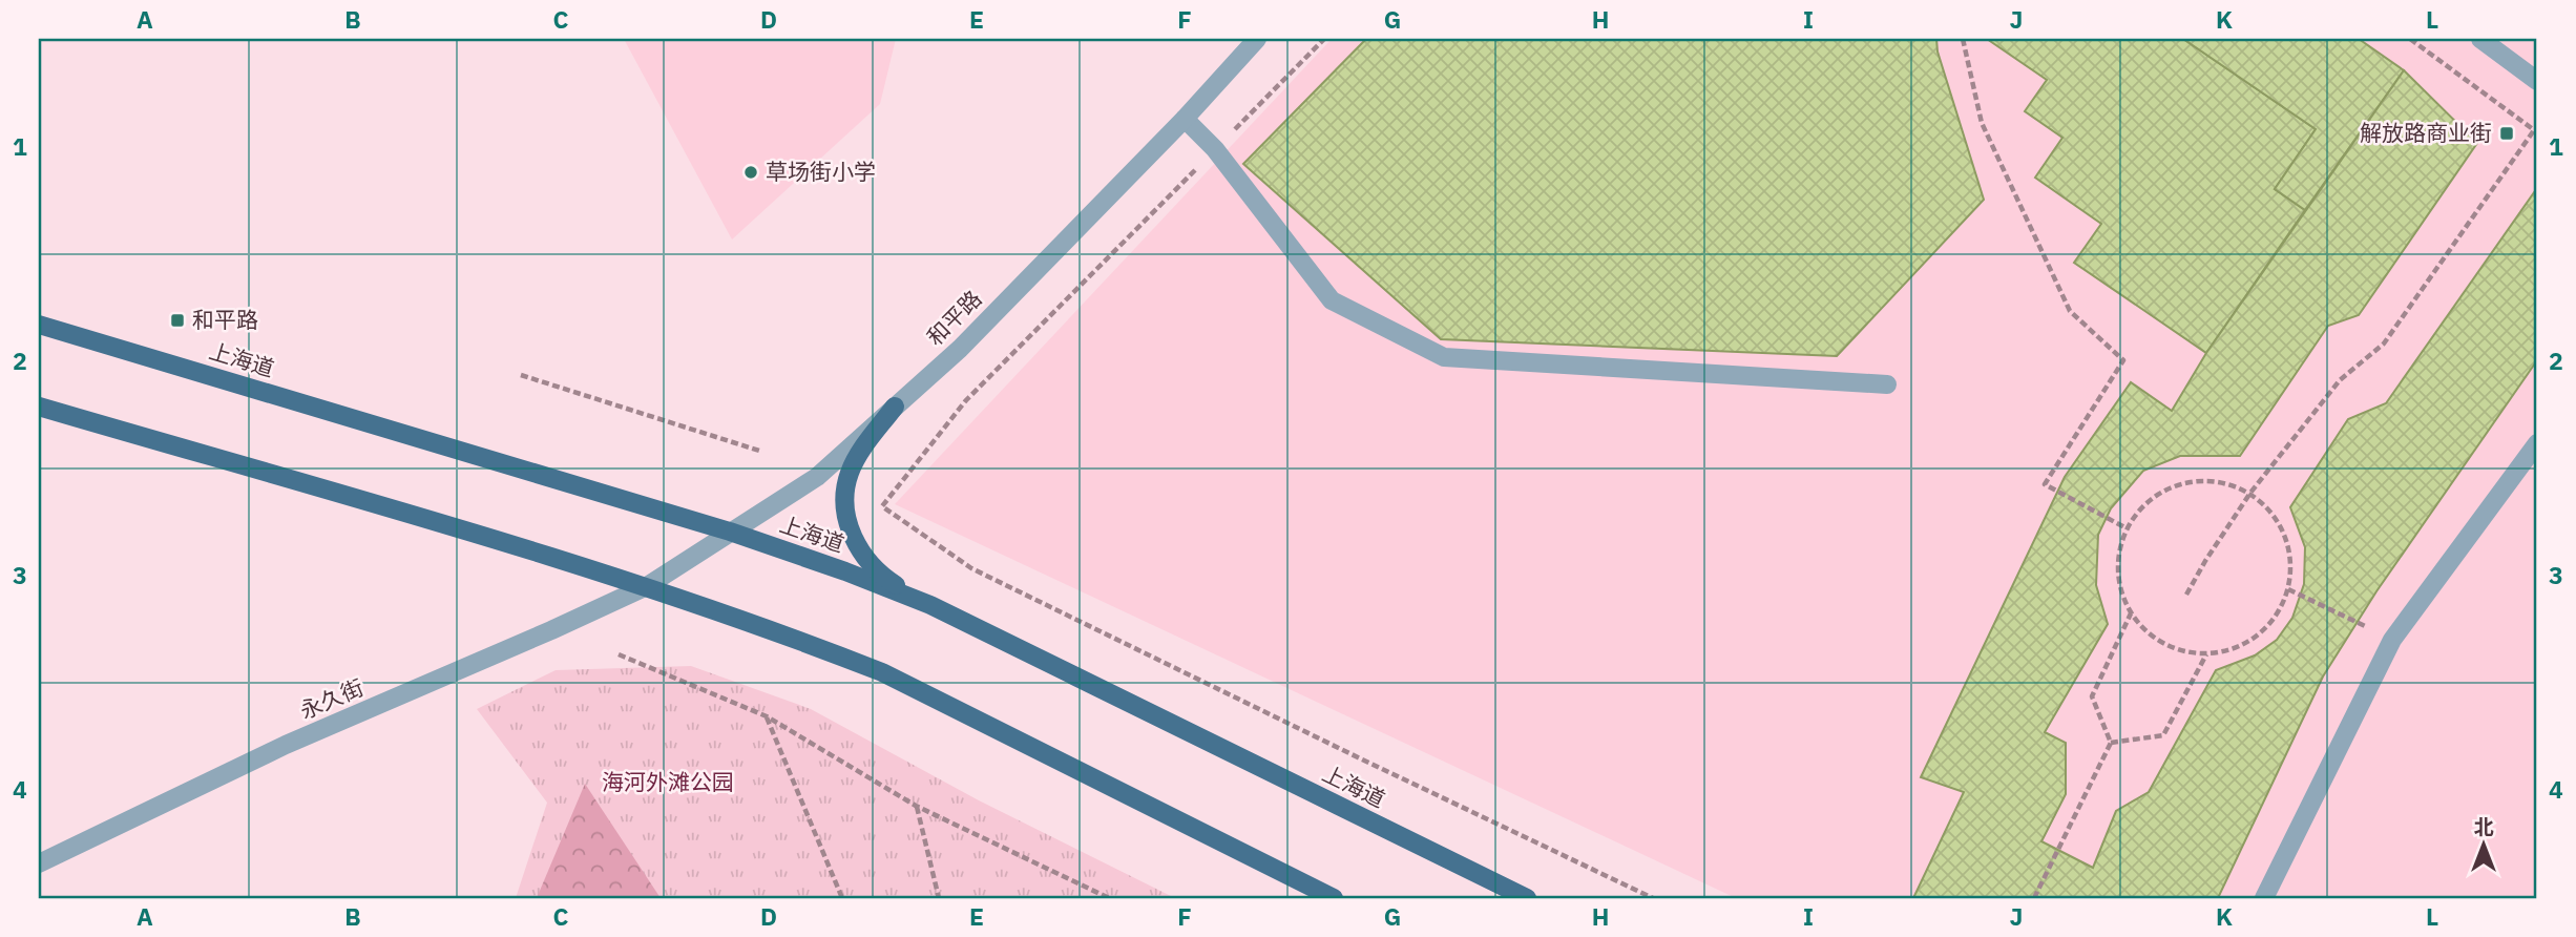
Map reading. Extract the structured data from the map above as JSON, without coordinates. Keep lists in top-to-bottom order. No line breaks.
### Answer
{"streets":{"main road":["上海道"],"street":["和平路","永久街"]},"crossings":[["和平路","上海道"],["和平路","永久街"]],"parks":["海河外滩公园"],"places":{"transit":["解放路商业街","和平路"],"other":["草场街小学"]},"north":"top","grid":{"columns":["A","B","C","D","E","F","G","H","I","J","K","L"],"rows":["1","2","3","4"]}}
